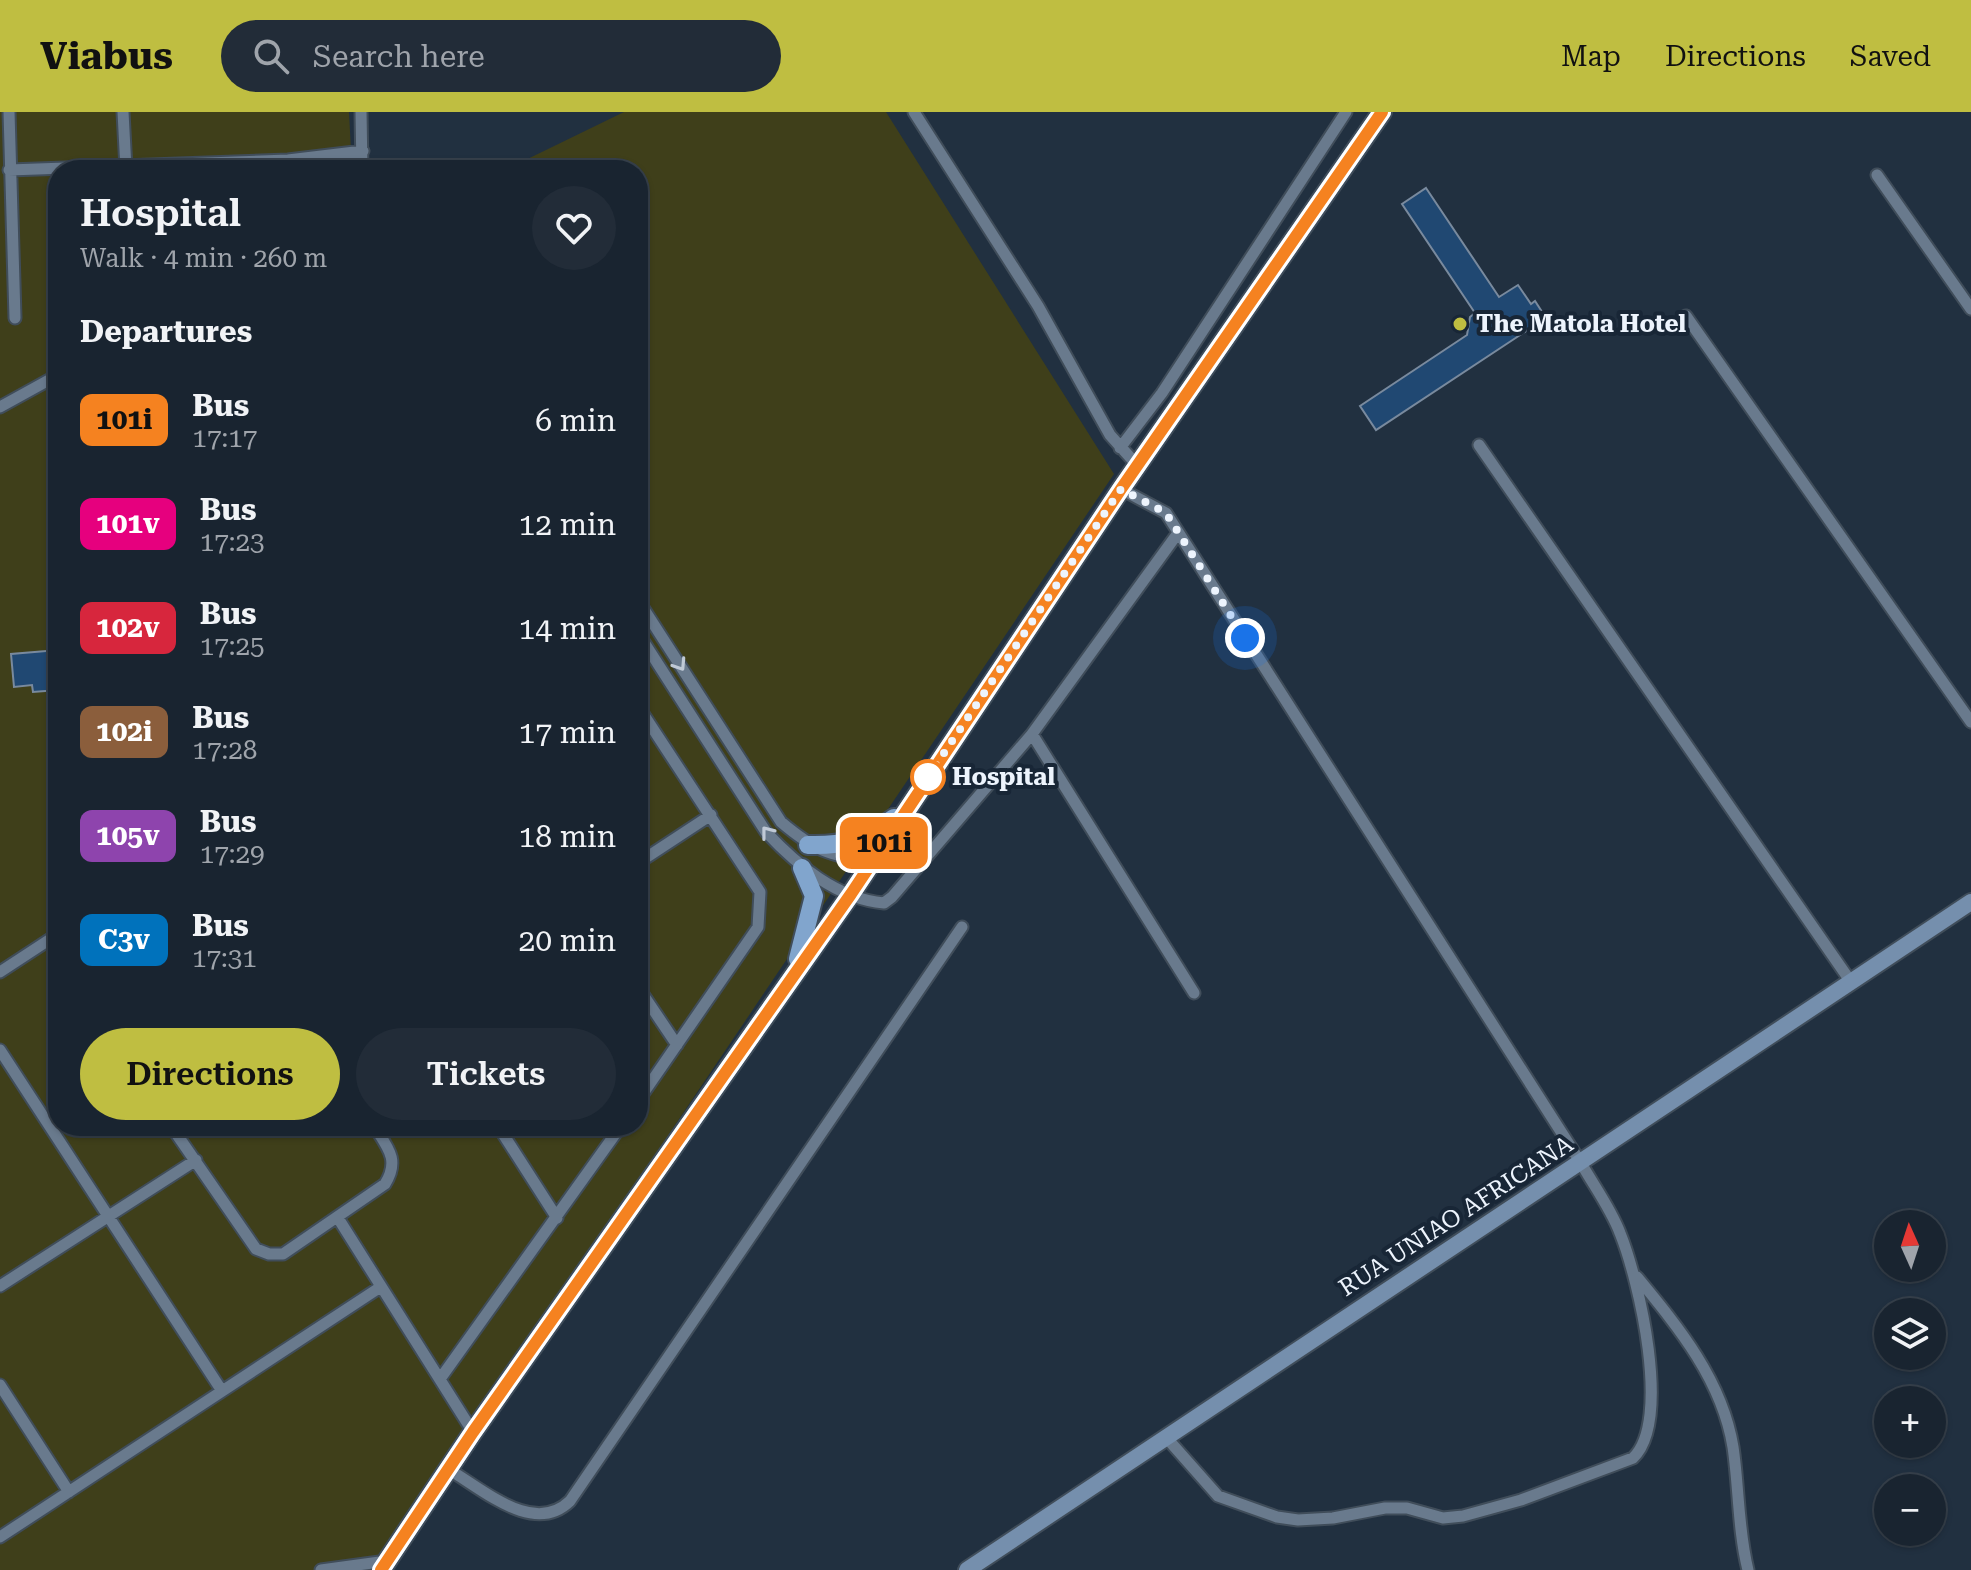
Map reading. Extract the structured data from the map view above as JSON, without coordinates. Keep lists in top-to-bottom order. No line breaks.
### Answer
{"streets":{"main road":["RUA UNIAO AFRICANA"]},"places":["The Matola Hotel","Hospital"],"lines":["bus line 101i"],"north":"top","page":{"header":"Viabus","search":"Search here","nav":["Map","Directions","Saved"],"on_map":"101i","heading":[["Hospital","Walk · 4 min · 260 m"],"Departures"],"list":[{"mark":"101i","name":"Bus","note":"17:17","value":"6 min"},{"mark":"101v","name":"Bus","note":"17:23","value":"12 min"},{"mark":"102v","name":"Bus","note":"17:25","value":"14 min"},{"mark":"102i","name":"Bus","note":"17:28","value":"17 min"},{"mark":"105v","name":"Bus","note":"17:29","value":"18 min"},{"mark":"C3v","name":"Bus","note":"17:31","value":"20 min"}],"buttons":["Directions","Tickets"],"map_buttons":["+","−"]}}
